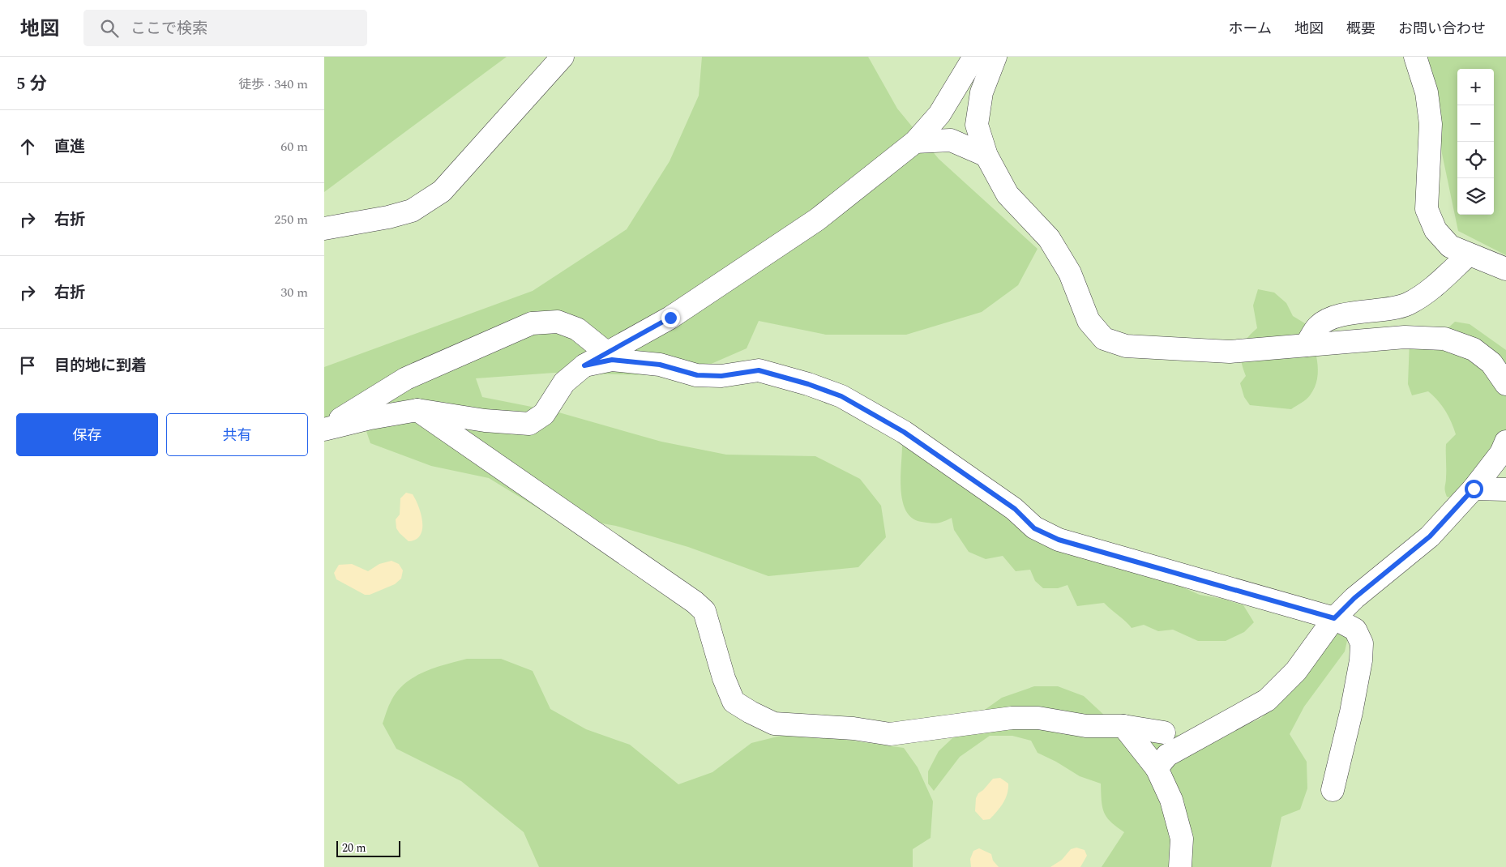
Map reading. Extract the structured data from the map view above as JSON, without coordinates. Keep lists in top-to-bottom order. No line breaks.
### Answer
{"scale_bar":"20 m","page":{"header":"地図","search":"ここで検索","nav":["ホーム","地図","概要","お問い合わせ"],"heading":["5 分","徒歩 · 340 m"],"map_buttons":["+","−"],"list":[["直進","60 m"],["右折","250 m"],["右折","30 m"],"目的地に到着"],"buttons":["保存","共有"],"scale":"20 m"}}
